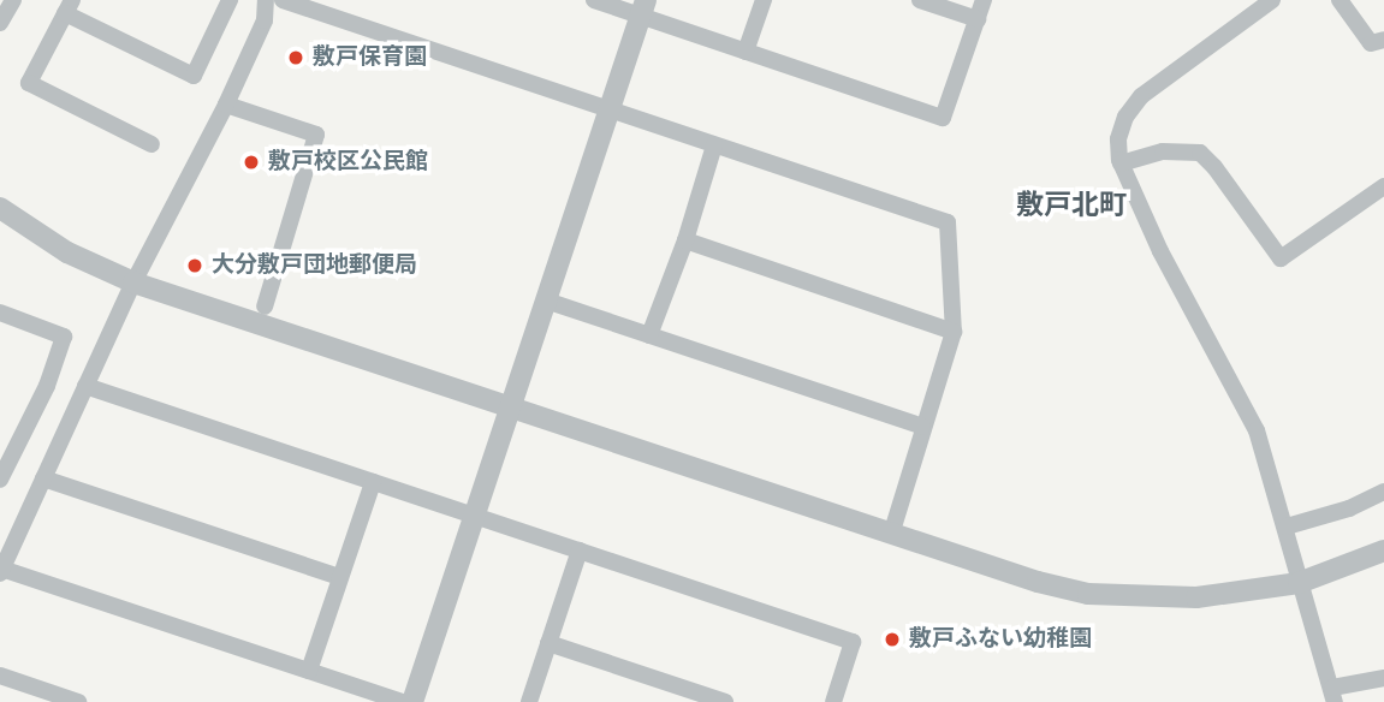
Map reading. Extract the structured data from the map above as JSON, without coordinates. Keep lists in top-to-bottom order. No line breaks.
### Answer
{"districts":["敷戸北町"],"places":["敷戸保育園","敷戸校区公民館","大分敷戸団地郵便局","敷戸ふない幼稚園"]}
